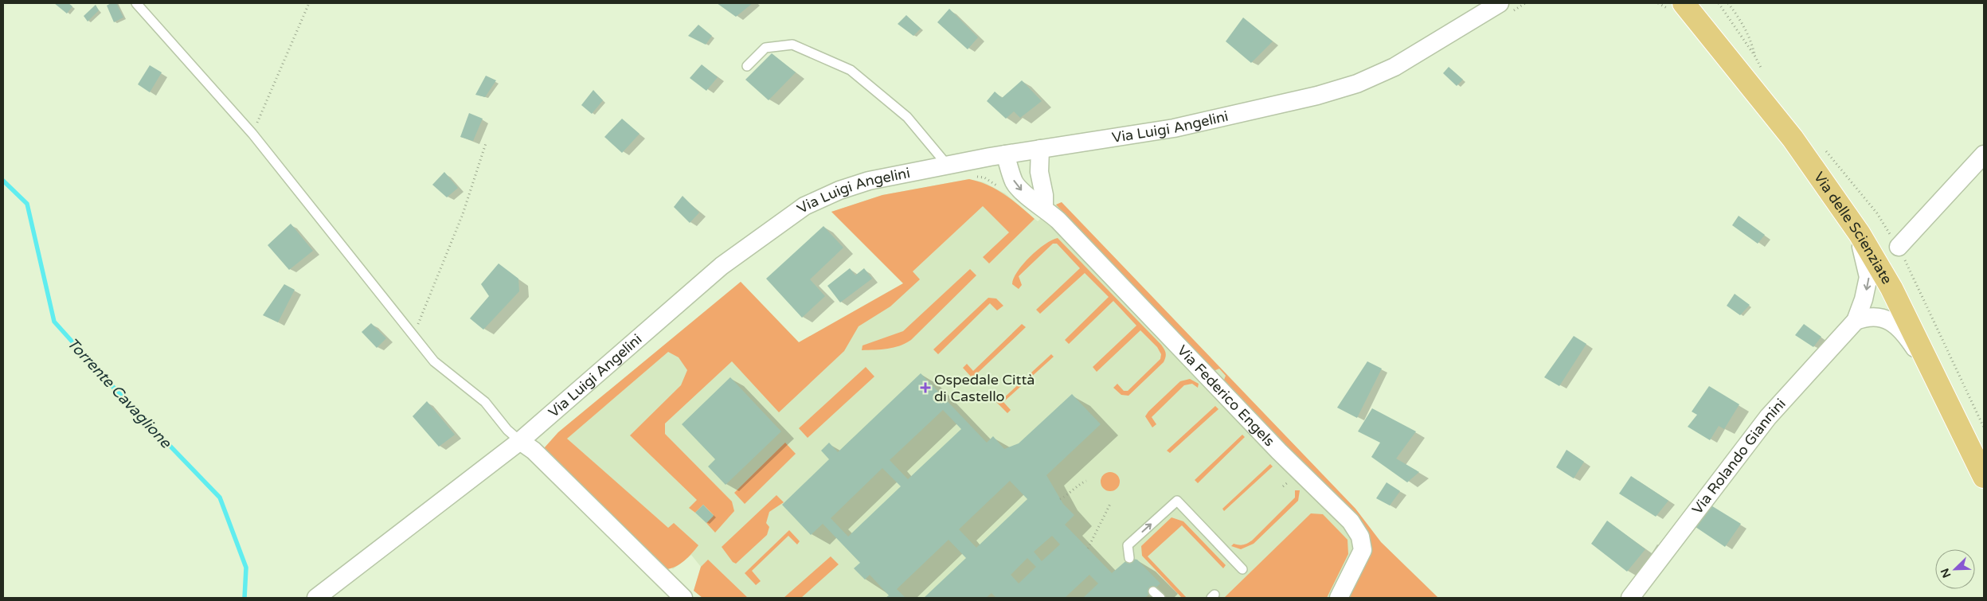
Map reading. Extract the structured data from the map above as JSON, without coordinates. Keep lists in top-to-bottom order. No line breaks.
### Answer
{"streets":{"main road":["Via delle Scienziate"],"street":["Via Luigi Angelini","Via Federico Engels","Via Rolando Giannini"]},"crossings":[["Via Luigi Angelini","Via Federico Engels"],["Via delle Scienziate","Via Rolando Giannini"]],"water":["Torrente Cavaglione"],"places":{"health":["Ospedale Città di Castello"]},"north":"bottom left"}
